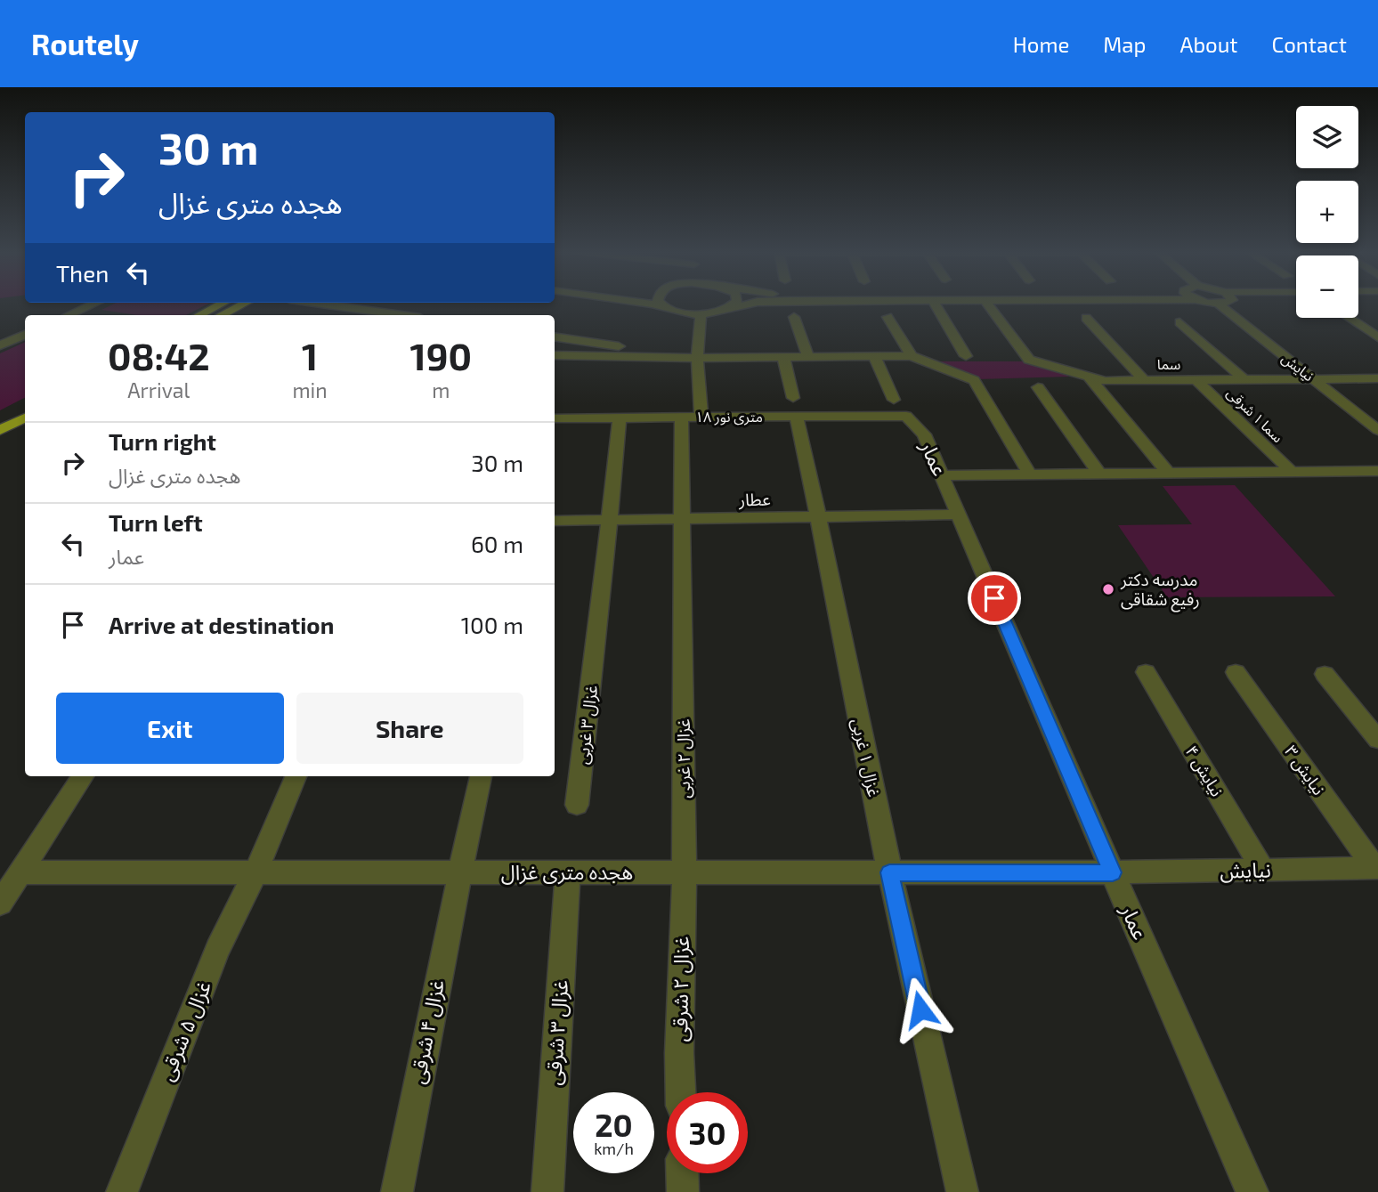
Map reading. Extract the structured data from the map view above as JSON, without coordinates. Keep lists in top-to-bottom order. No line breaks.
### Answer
{"streets":{"street":["سما","نیایش","سما ۱ شرقی","۱۸ متری نور","عمار","عطار","غزال ۳ غربی","غزال ۱ غربی","غزال ۲ غربی","نیایش ۳","نیایش ۴","هجده متری غزال","غزال ۲ شرقی","غزال ۵ شرقی","غزال ۴ شرقی","غزال ۳ شرقی"]},"crossings":[["سما","نیایش"],["سما","سما ۱ شرقی"],["نیایش","عمار"],["نیایش","نیایش ۳"],["نیایش","نیایش ۴"],["نیایش","هجده متری غزال"],["۱۸ متری نور","عمار"],["۱۸ متری نور","غزال ۳ غربی"],["۱۸ متری نور","غزال ۱ غربی"],["۱۸ متری نور","غزال ۲ غربی"],["عمار","عطار"],["عمار","هجده متری غزال"],["عطار","غزال ۳ غربی"],["عطار","غزال ۱ غربی"],["عطار","غزال ۲ غربی"],["غزال ۱ غربی","هجده متری غزال"],["غزال ۲ غربی","هجده متری غزال"],["غزال ۲ غربی","غزال ۲ شرقی"],["هجده متری غزال","غزال ۲ شرقی"],["هجده متری غزال","غزال ۵ شرقی"],["هجده متری غزال","غزال ۴ شرقی"],["هجده متری غزال","غزال ۳ شرقی"]],"places":["مدرسه دکتر رفیع شقاقی"],"page":{"header":"Routely","nav":["Home","Map","About","Contact"],"map_buttons":["+","−"],"turn":["30 m","هجده متری غزال"],"then":"Then","eta":["08:42","Arrival","1","min","190","m"],"list":[{"name":"Turn right","note":"هجده متری غزال","value":"30 m"},{"name":"Turn left","note":"عمار","value":"60 m"},{"name":"Arrive at destination","value":"100 m"}],"buttons":["Exit","Share"],"speed":"20 km/h","limit":"30"}}
